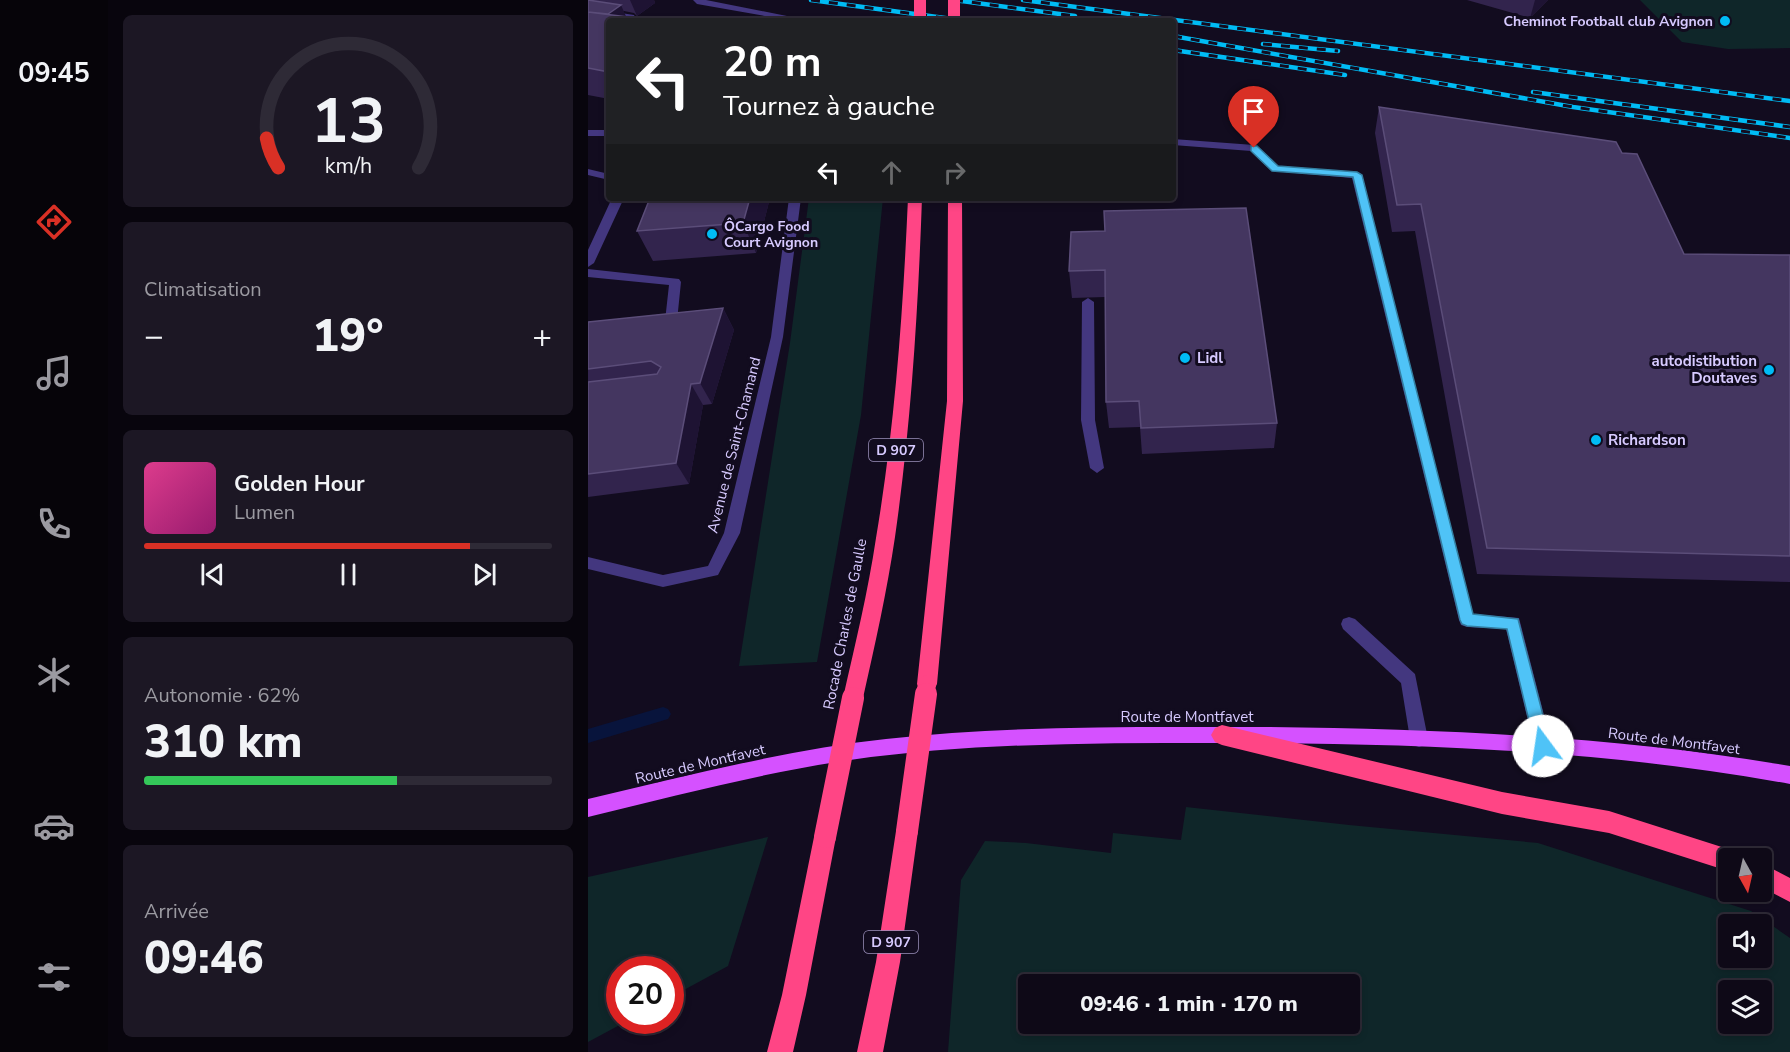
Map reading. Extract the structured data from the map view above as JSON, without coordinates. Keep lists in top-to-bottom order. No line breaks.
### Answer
{"streets":{"highway":["D 907","Rocade Charles de Gaulle"],"main road":["Route de Montfavet"],"street":["Avenue de Saint-Chamand"]},"places":["Cheminot Football club Avignon","ÔCargo Food Court Avignon","Lidl","autodistibution Doutaves","Richardson"],"north":"bottom","page":{"tabs":"09:45","turn":["20 m","Tournez à gauche"],"tile":["Climatisation",["Autonomie · 62%","310 km"],["Arrivée","09:46"]],"heat":["−","19°","+"],"song":["Golden Hour","Lumen"],"limit":"20","trip":"09:46 · 1 min · 170 m","gauge":["13","km/h"]}}
